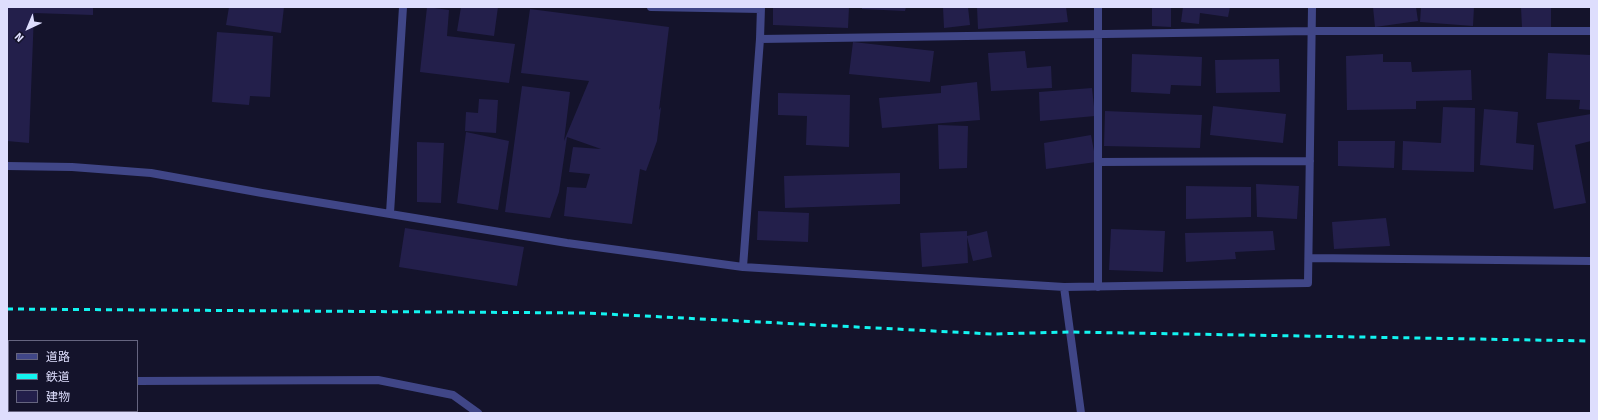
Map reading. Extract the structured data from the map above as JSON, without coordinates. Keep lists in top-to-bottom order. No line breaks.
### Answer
{"legend":["道路","鉄道","建物"],"north":"bottom left"}
